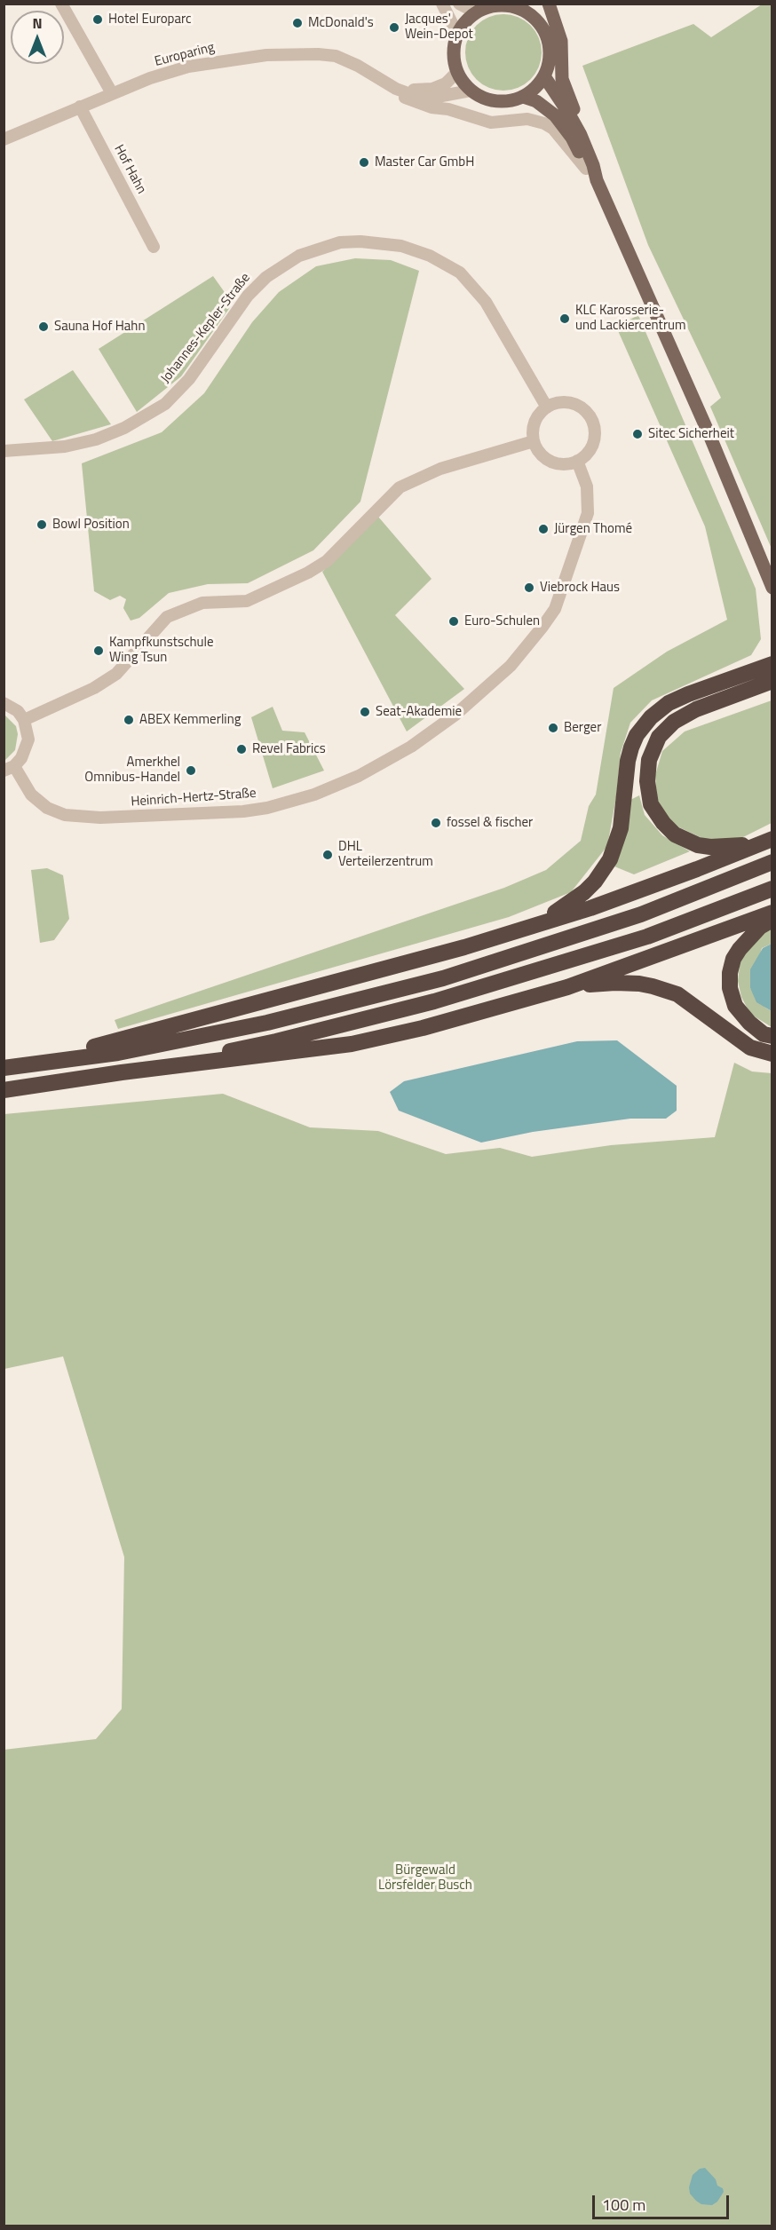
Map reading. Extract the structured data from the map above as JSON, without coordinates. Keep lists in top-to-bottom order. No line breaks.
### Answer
{"streets":{"street":["Europaring","Hof Hahn","Johannes-Kepler-Straße","Heinrich-Hertz-Straße"]},"crossings":[["Europaring","Hof Hahn"],["Johannes-Kepler-Straße","Heinrich-Hertz-Straße"]],"parks":["Bürgewald Lörsfelder Busch"],"places":["Hotel Europarc","McDonald's","Jacques' Wein-Depot","Master Car GmbH","KLC Karosserie- und Lackiercentrum","Sauna Hof Hahn","Sitec Sicherheit","Bowl Position","Jürgen Thomé","Viebrock Haus","Euro-Schulen","Kampfkunstschule Wing Tsun","Seat-Akademie","ABEX Kemmerling","Berger","Revel Fabrics","Amerkhel Omnibus-Handel","fossel & fischer","DHL Verteilerzentrum"],"scale_bar":"100 m","north":"top"}
